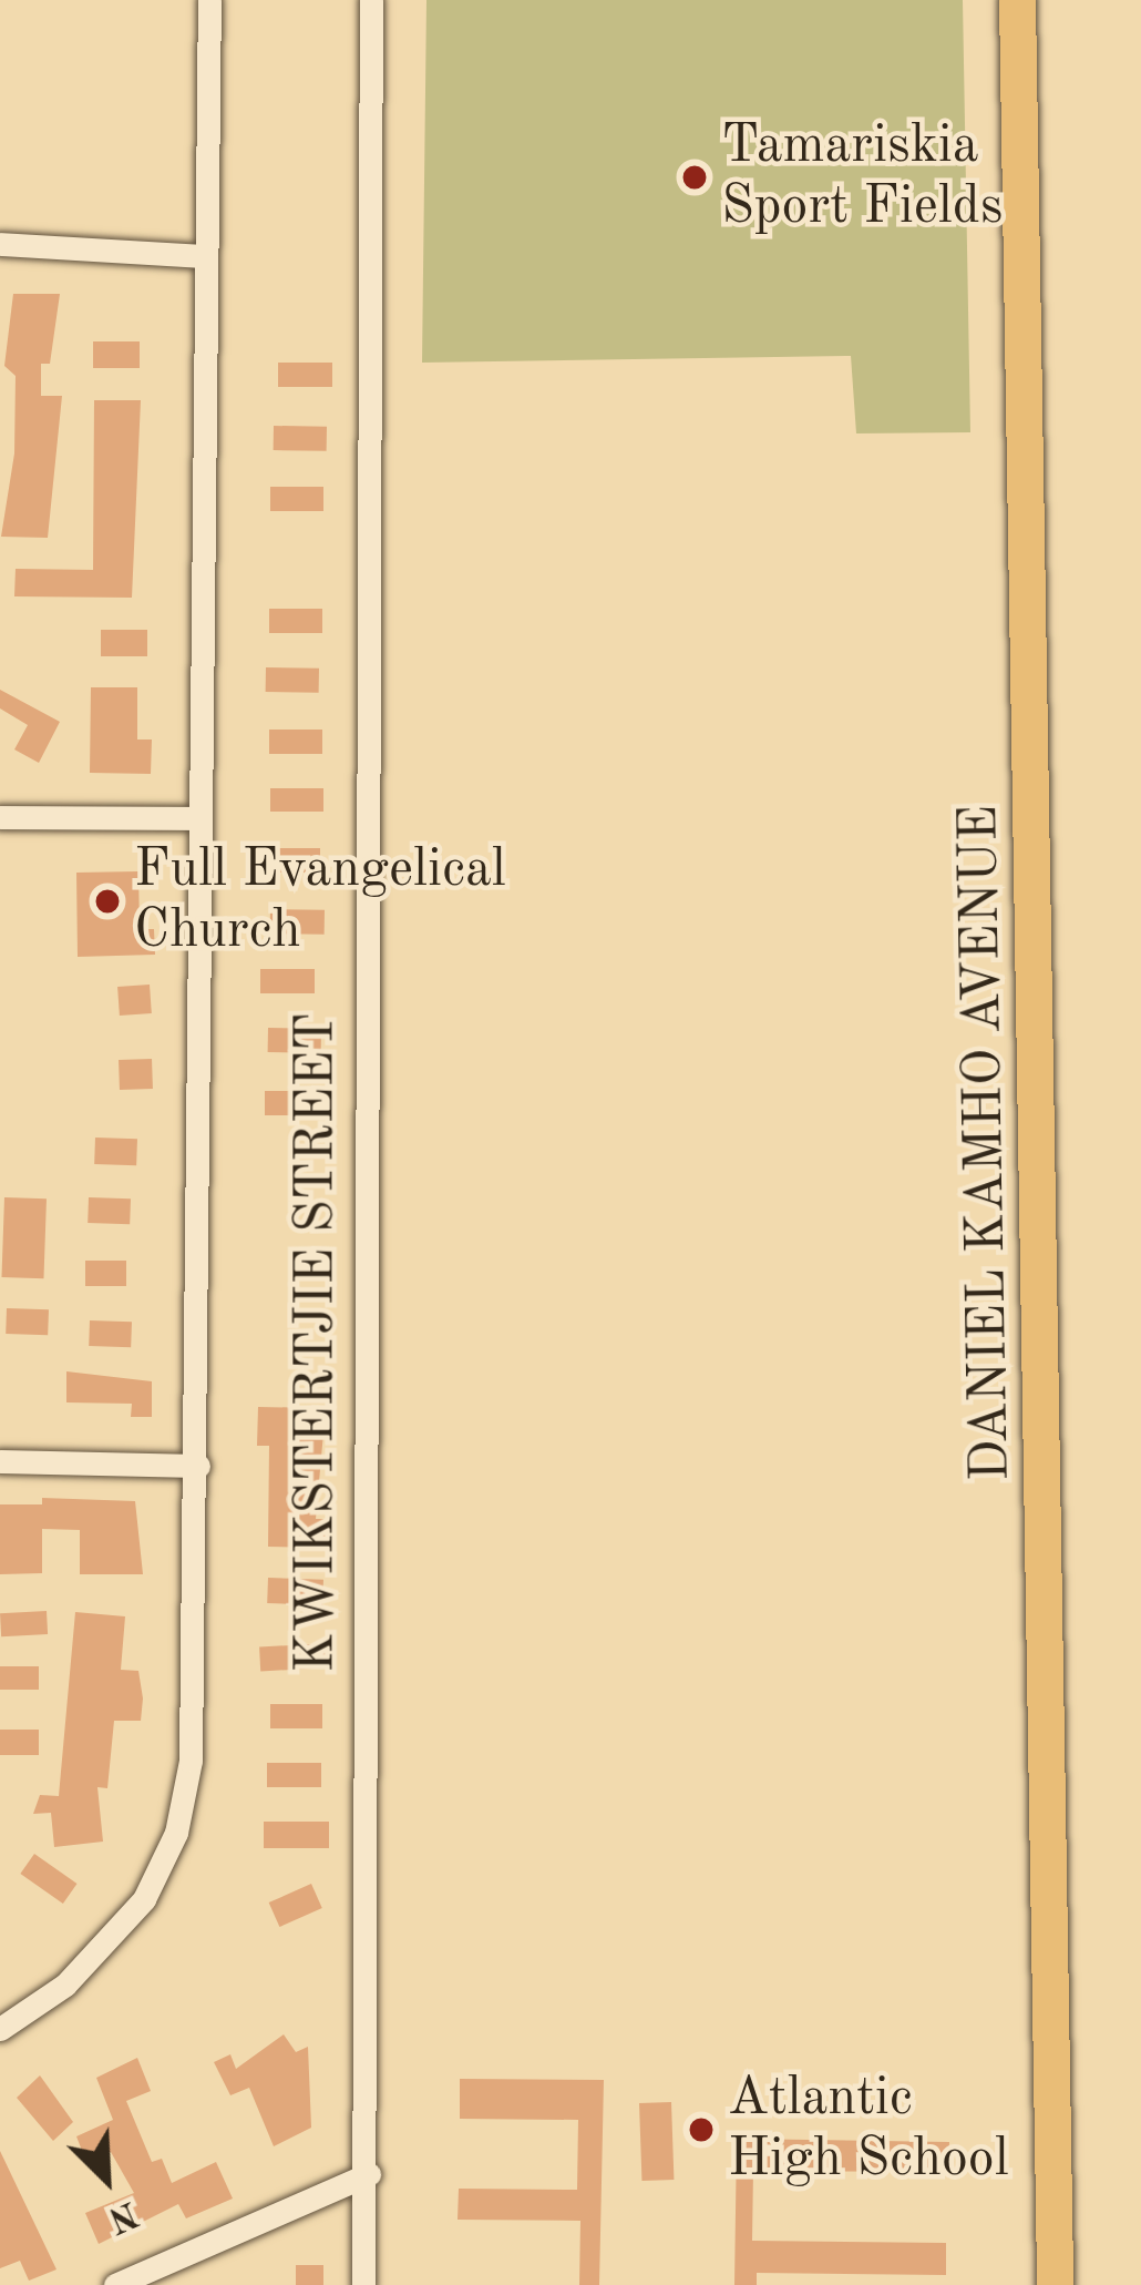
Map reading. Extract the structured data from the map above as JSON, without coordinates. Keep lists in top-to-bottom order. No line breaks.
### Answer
{"streets":{"main road":["DANIEL KAMHO AVENUE"],"street":["KWIKSTERTJIE STREET"]},"places":["Tamariskia Sport Fields","Full Evangelical Church","Atlantic High School"],"north":"bottom right"}
